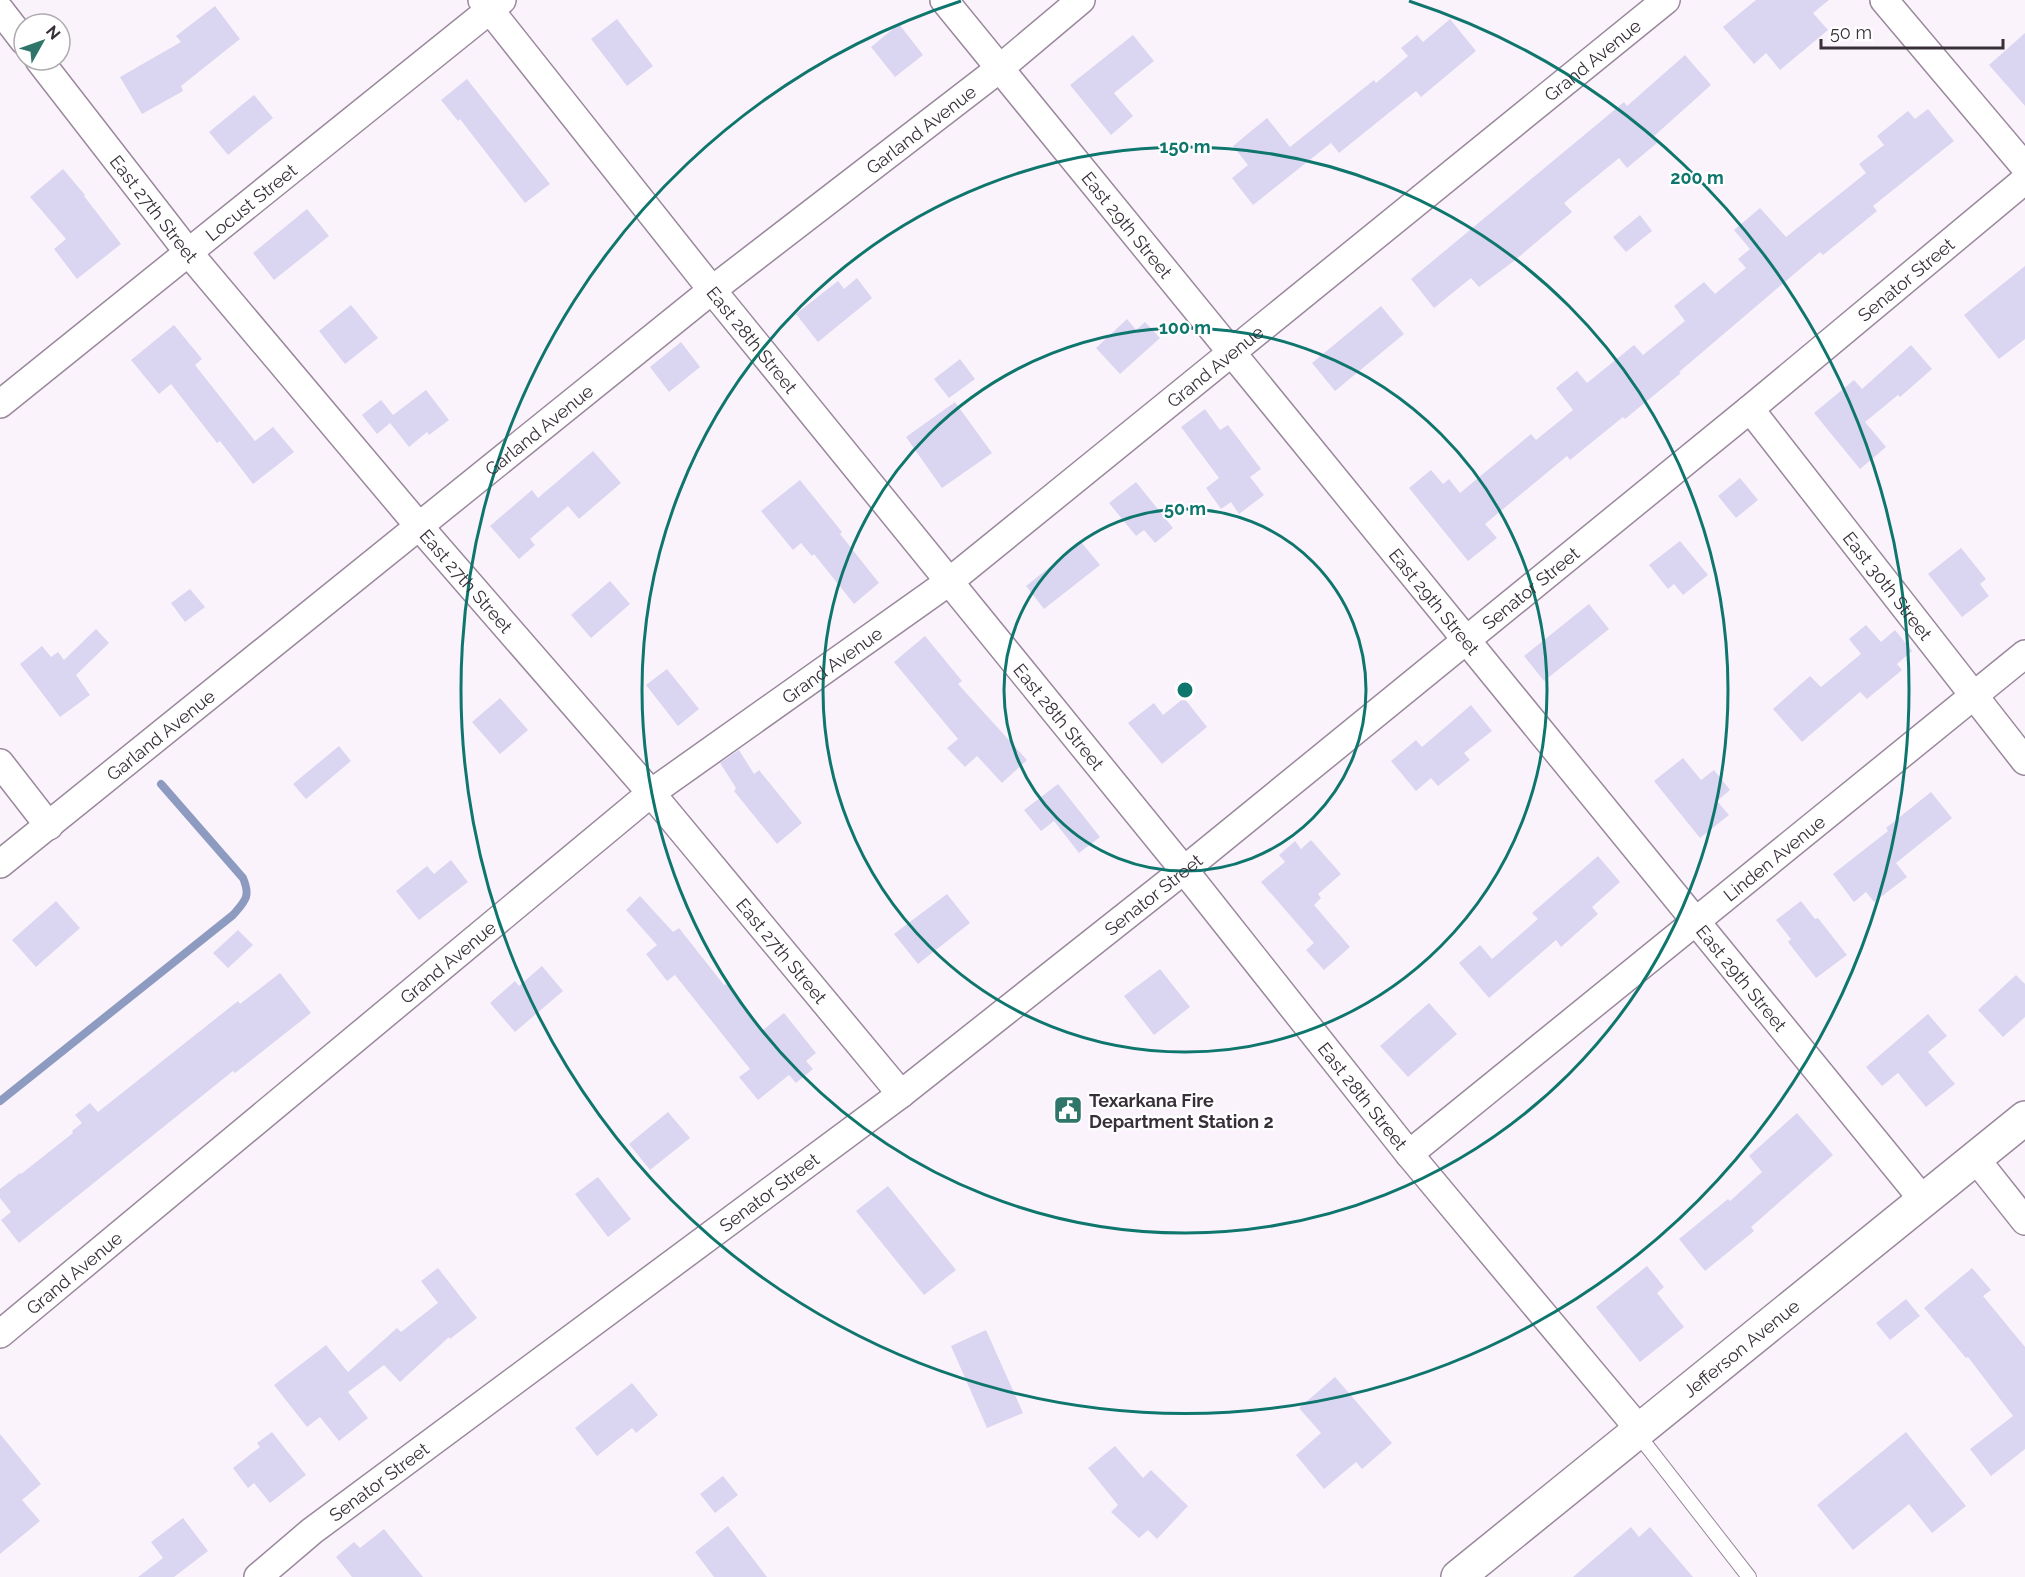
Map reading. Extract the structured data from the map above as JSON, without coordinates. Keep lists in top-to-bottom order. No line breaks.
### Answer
{"streets":{"main road":["Jefferson Avenue"],"street":["Grand Avenue","Garland Avenue","Locust Street","East 27th Street","East 29th Street","Senator Street","East 28th Street","East 30th Street","Linden Avenue"]},"crossings":[["Grand Avenue","East 27th Street"],["Grand Avenue","East 29th Street"],["Grand Avenue","East 28th Street"],["Garland Avenue","East 27th Street"],["Garland Avenue","East 29th Street"],["Garland Avenue","East 28th Street"],["Locust Street","East 27th Street"],["Locust Street","East 28th Street"],["East 27th Street","Senator Street"],["East 29th Street","Senator Street"],["East 29th Street","Linden Avenue"],["East 29th Street","Jefferson Avenue"],["Senator Street","East 28th Street"],["Senator Street","East 30th Street"],["East 28th Street","Linden Avenue"],["East 28th Street","Jefferson Avenue"],["East 30th Street","Linden Avenue"]],"places":{"public building":["Texarkana Fire Department Station 2"]},"scale_bar":"50 m","north":"top right","rings":["150 m","200 m","100 m","50 m"]}
